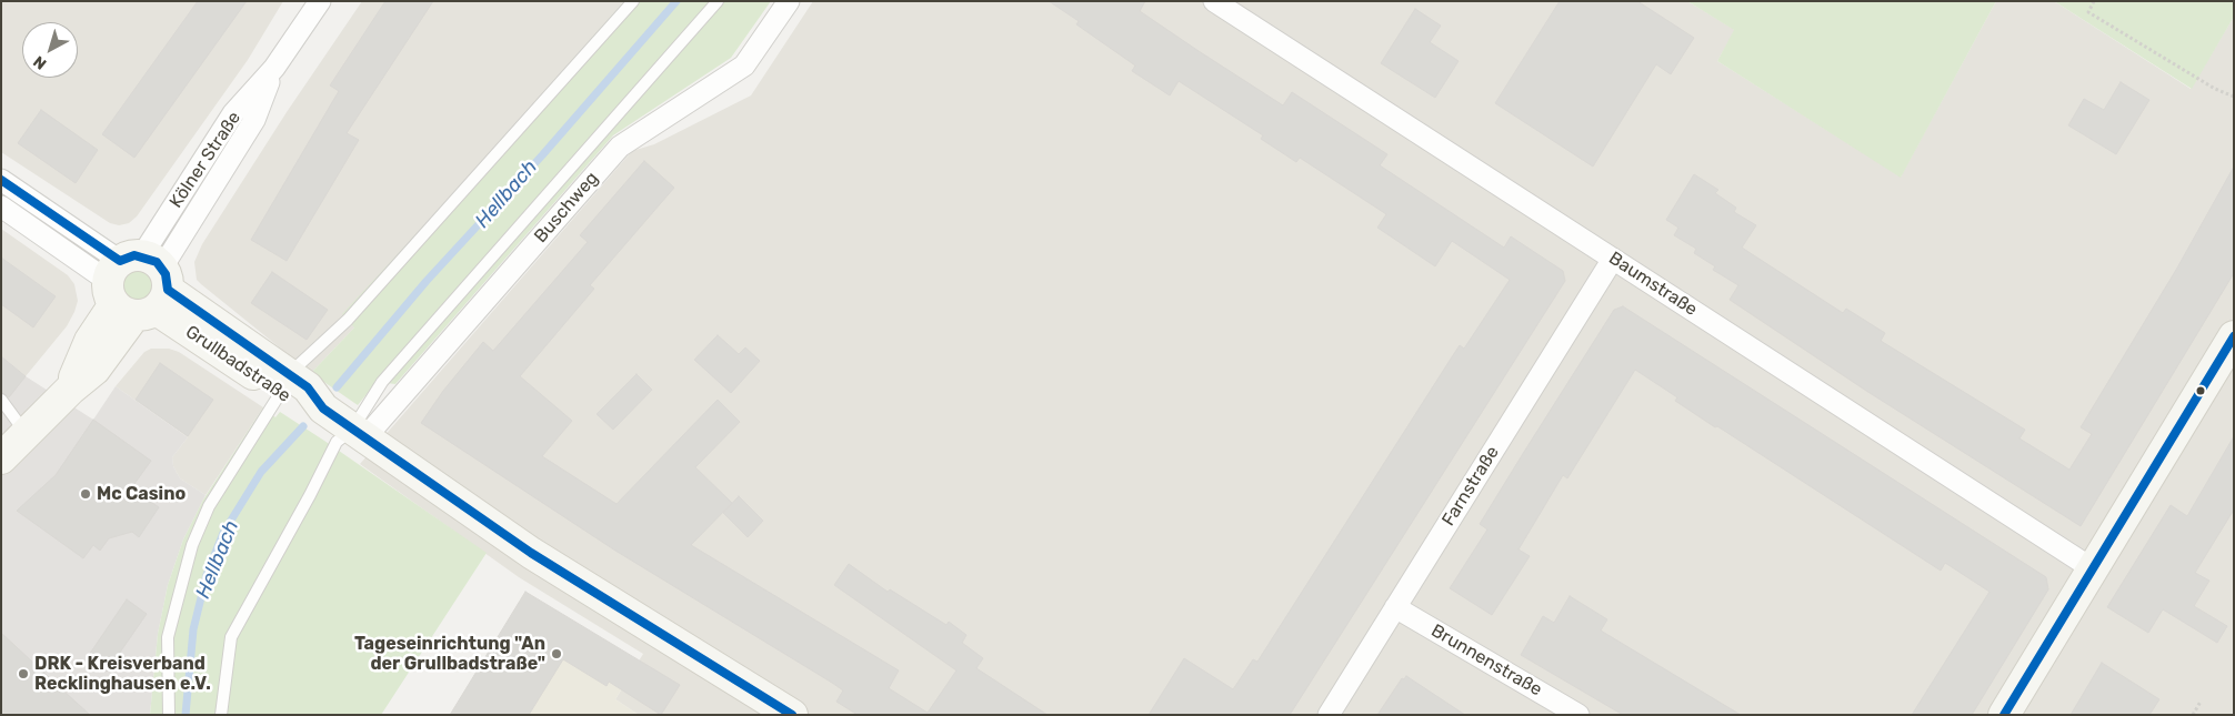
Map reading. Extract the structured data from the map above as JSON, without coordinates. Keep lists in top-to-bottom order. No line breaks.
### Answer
{"streets":{"street":["Kölner Straße","Buschweg","Baumstraße","Grullbadstraße","Farnstraße","Brunnenstraße"]},"crossings":[["Kölner Straße","Grullbadstraße"],["Buschweg","Grullbadstraße"],["Baumstraße","Farnstraße"],["Farnstraße","Brunnenstraße"]],"water":["Hellbach"],"places":["Mc Casino","Tageseinrichtung \"An der Grullbadstraße\"","DRK - Kreisverband Recklinghausen e.V."],"north":"bottom left"}
